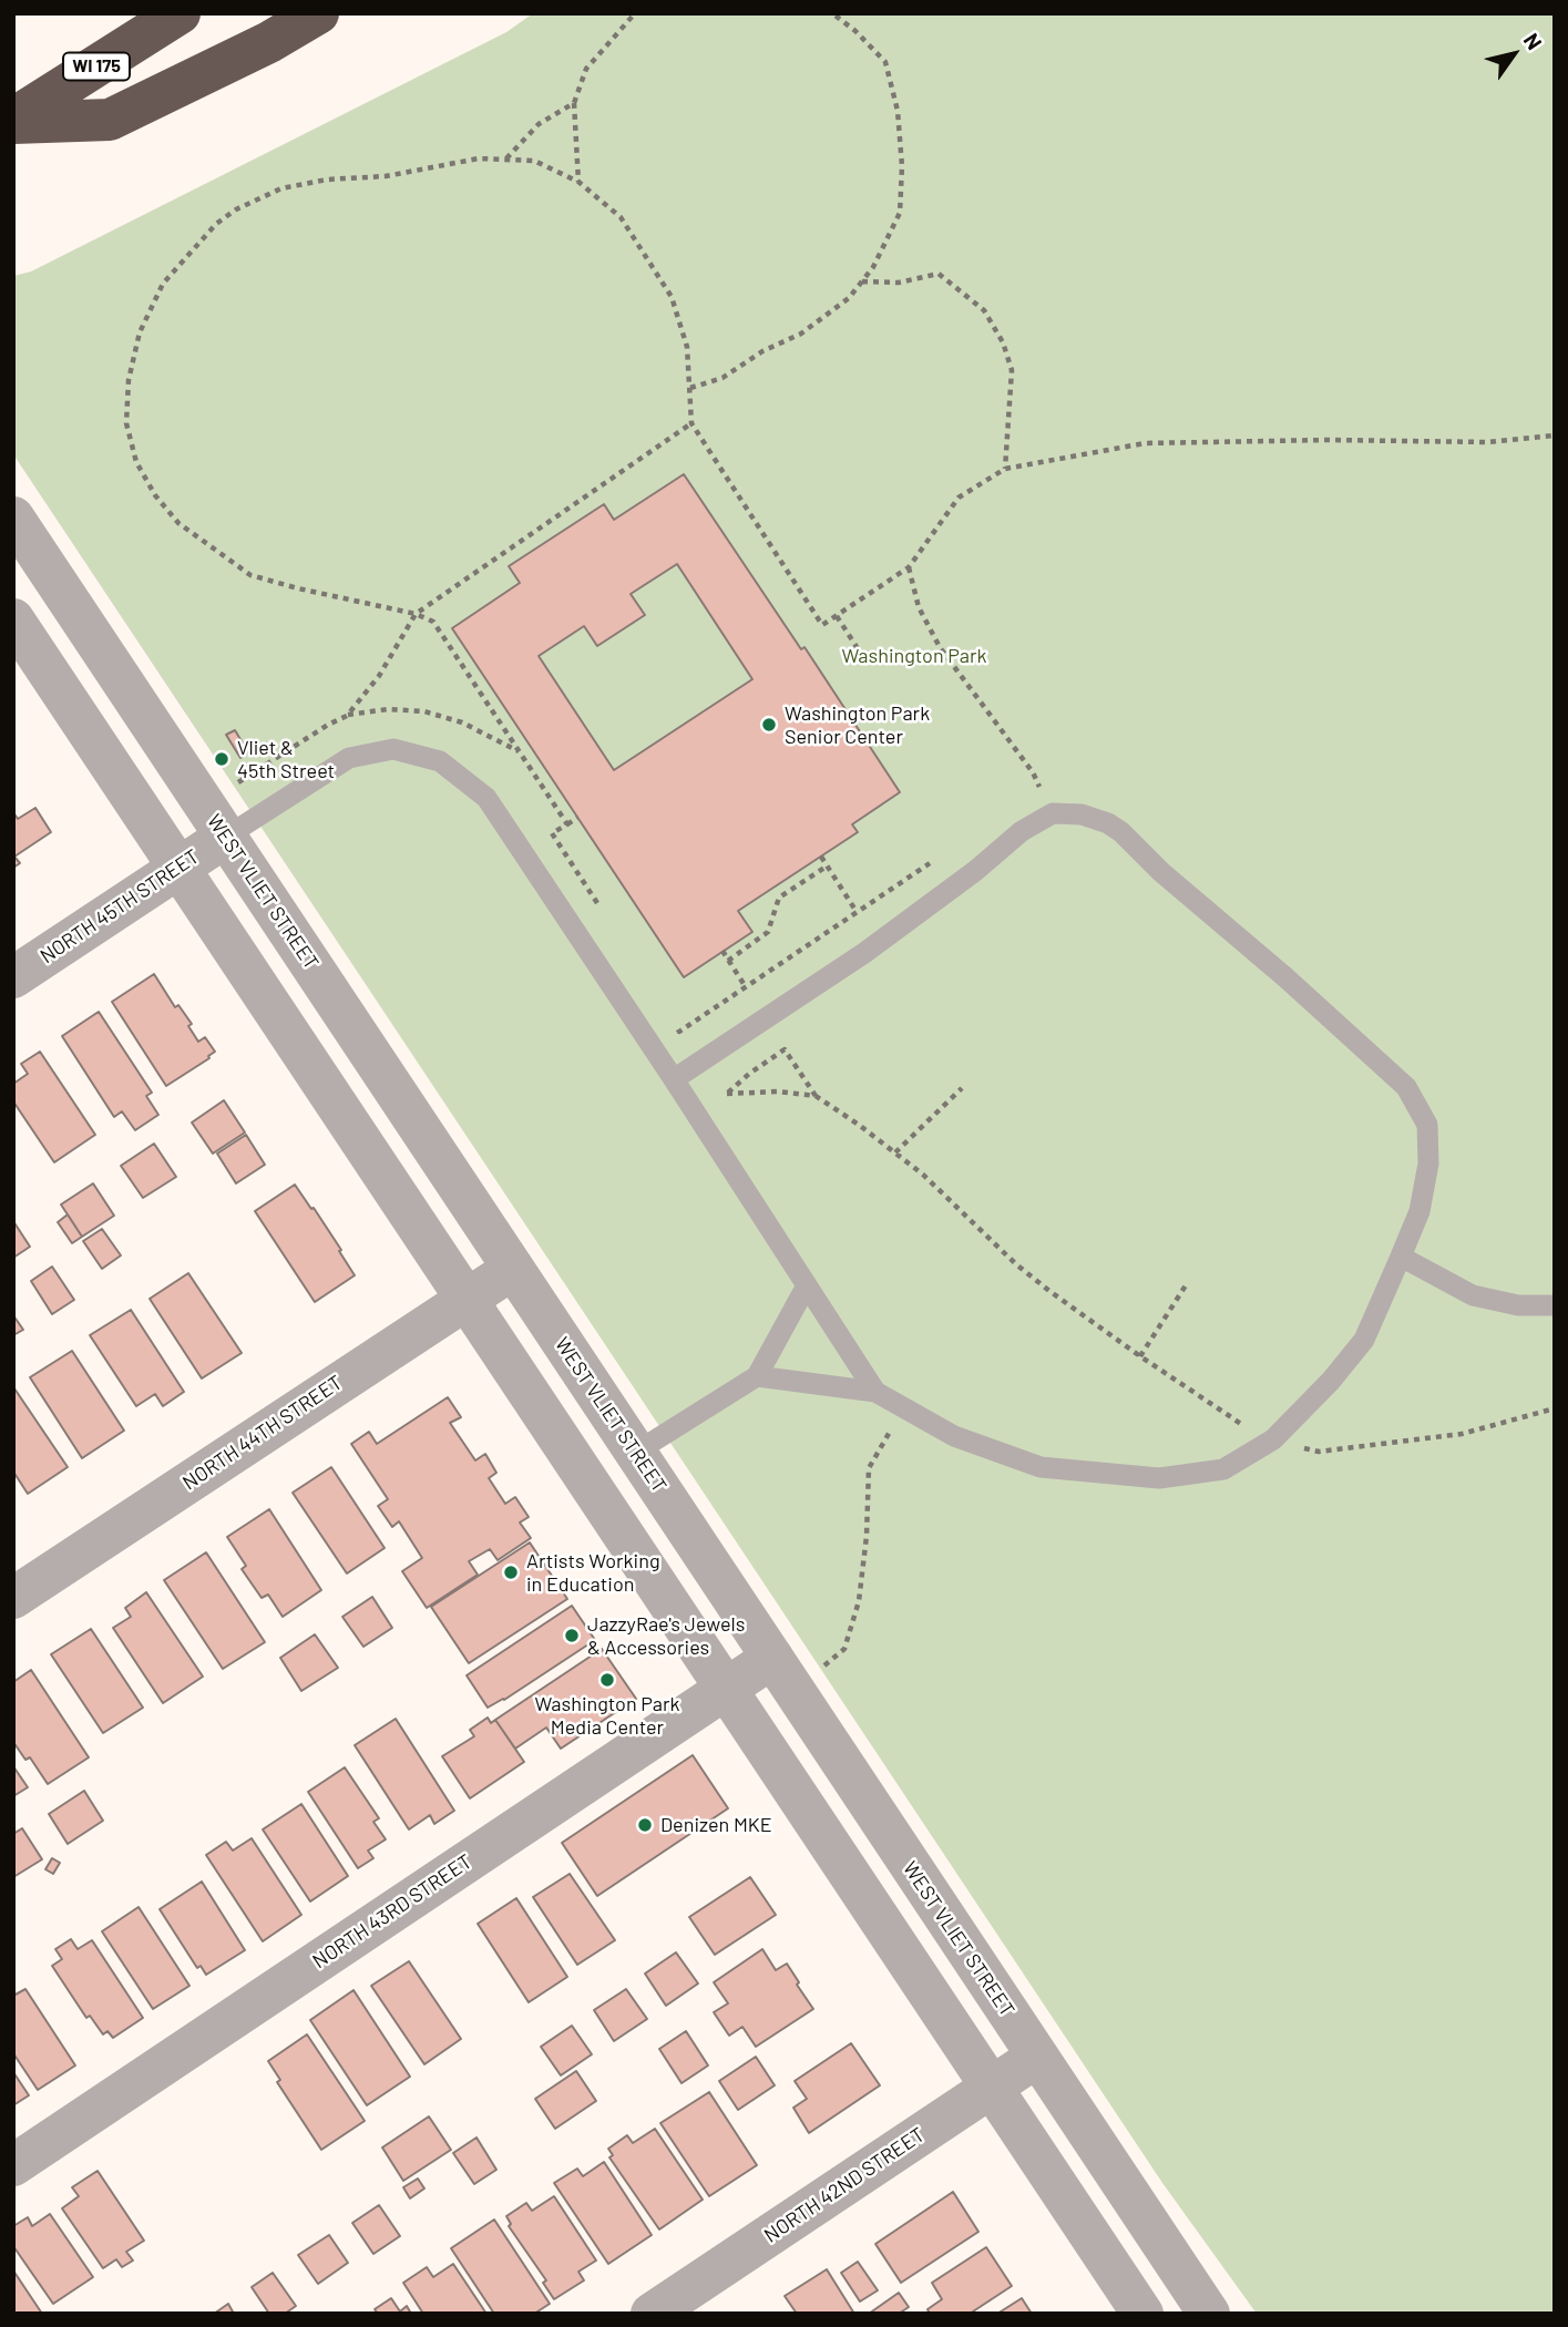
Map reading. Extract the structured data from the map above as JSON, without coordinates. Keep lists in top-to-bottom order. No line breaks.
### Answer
{"streets":{"highway":["WI 175"],"street":["WEST VLIET STREET","NORTH 45TH STREET","NORTH 44TH STREET","NORTH 43RD STREET","NORTH 42ND STREET"]},"crossings":[["WEST VLIET STREET","NORTH 45TH STREET"],["WEST VLIET STREET","NORTH 44TH STREET"],["WEST VLIET STREET","NORTH 43RD STREET"],["WEST VLIET STREET","NORTH 42ND STREET"]],"parks":["Washington Park"],"places":["Washington Park Senior Center","Vliet & 45th Street","Artists Working in Education","JazzyRae's Jewels & Accessories","Washington Park Media Center","Denizen MKE"],"north":"top right"}
